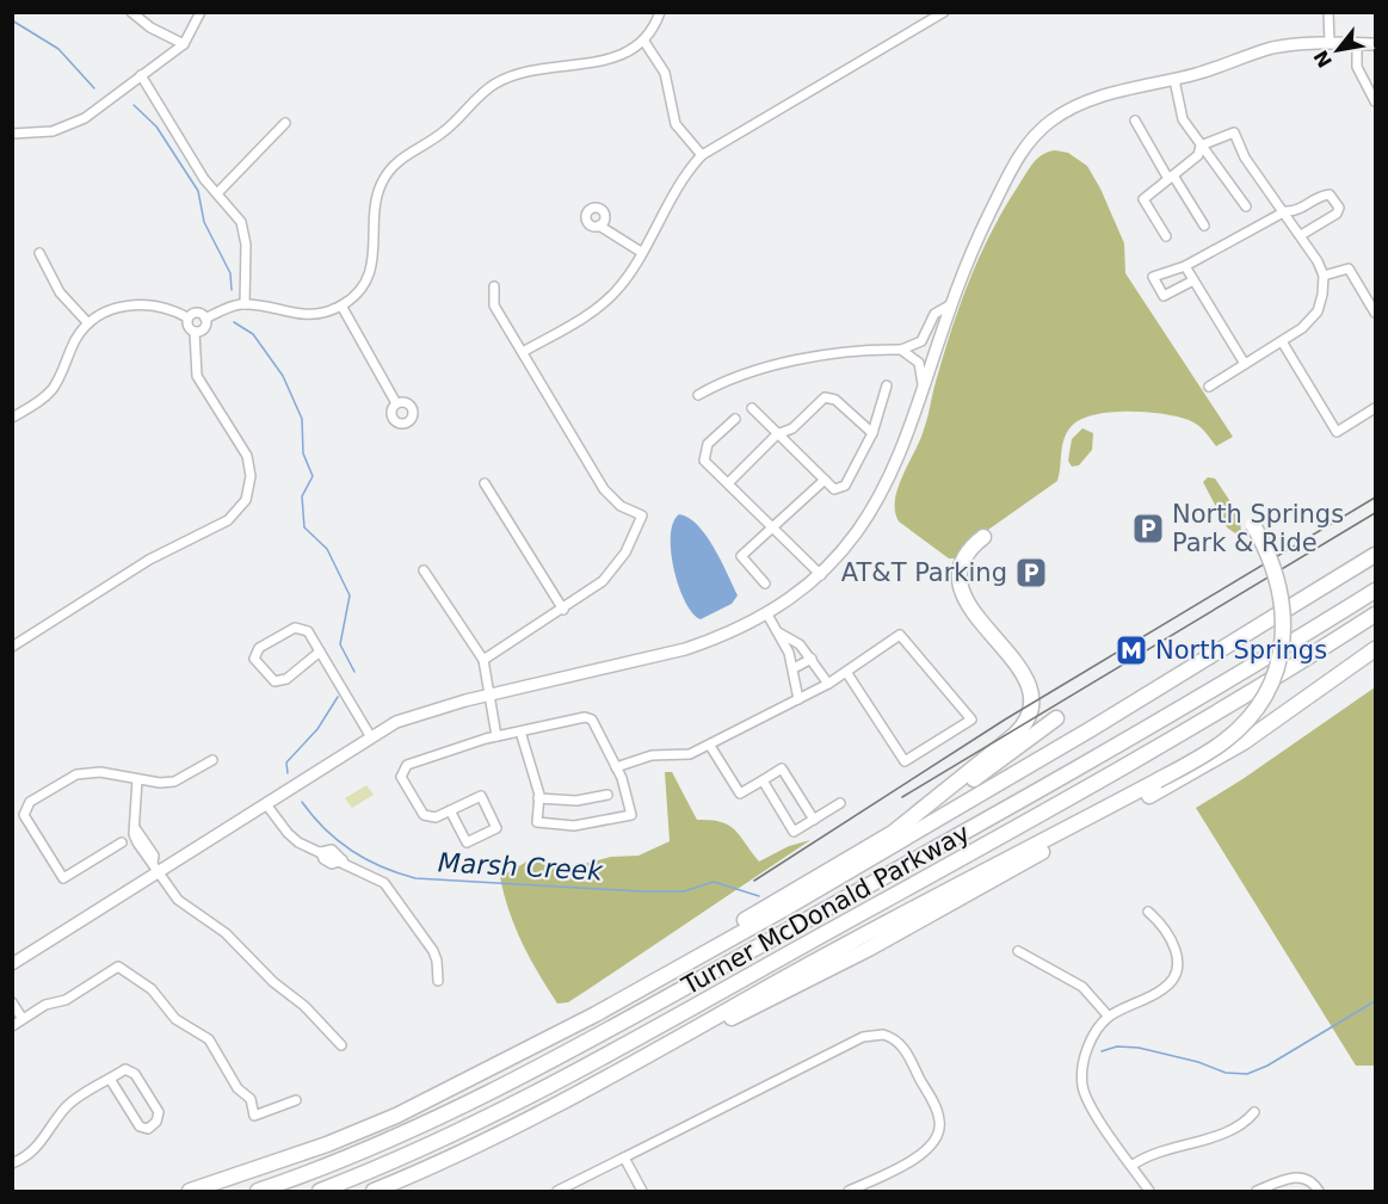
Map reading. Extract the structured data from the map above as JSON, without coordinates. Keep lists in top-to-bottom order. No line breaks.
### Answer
{"streets":{"highway":["Turner McDonald Parkway"]},"water":["Marsh Creek"],"places":{"parking":["North Springs Park & Ride","AT&T Parking"],"metro station":["North Springs"]},"north":"bottom left"}
